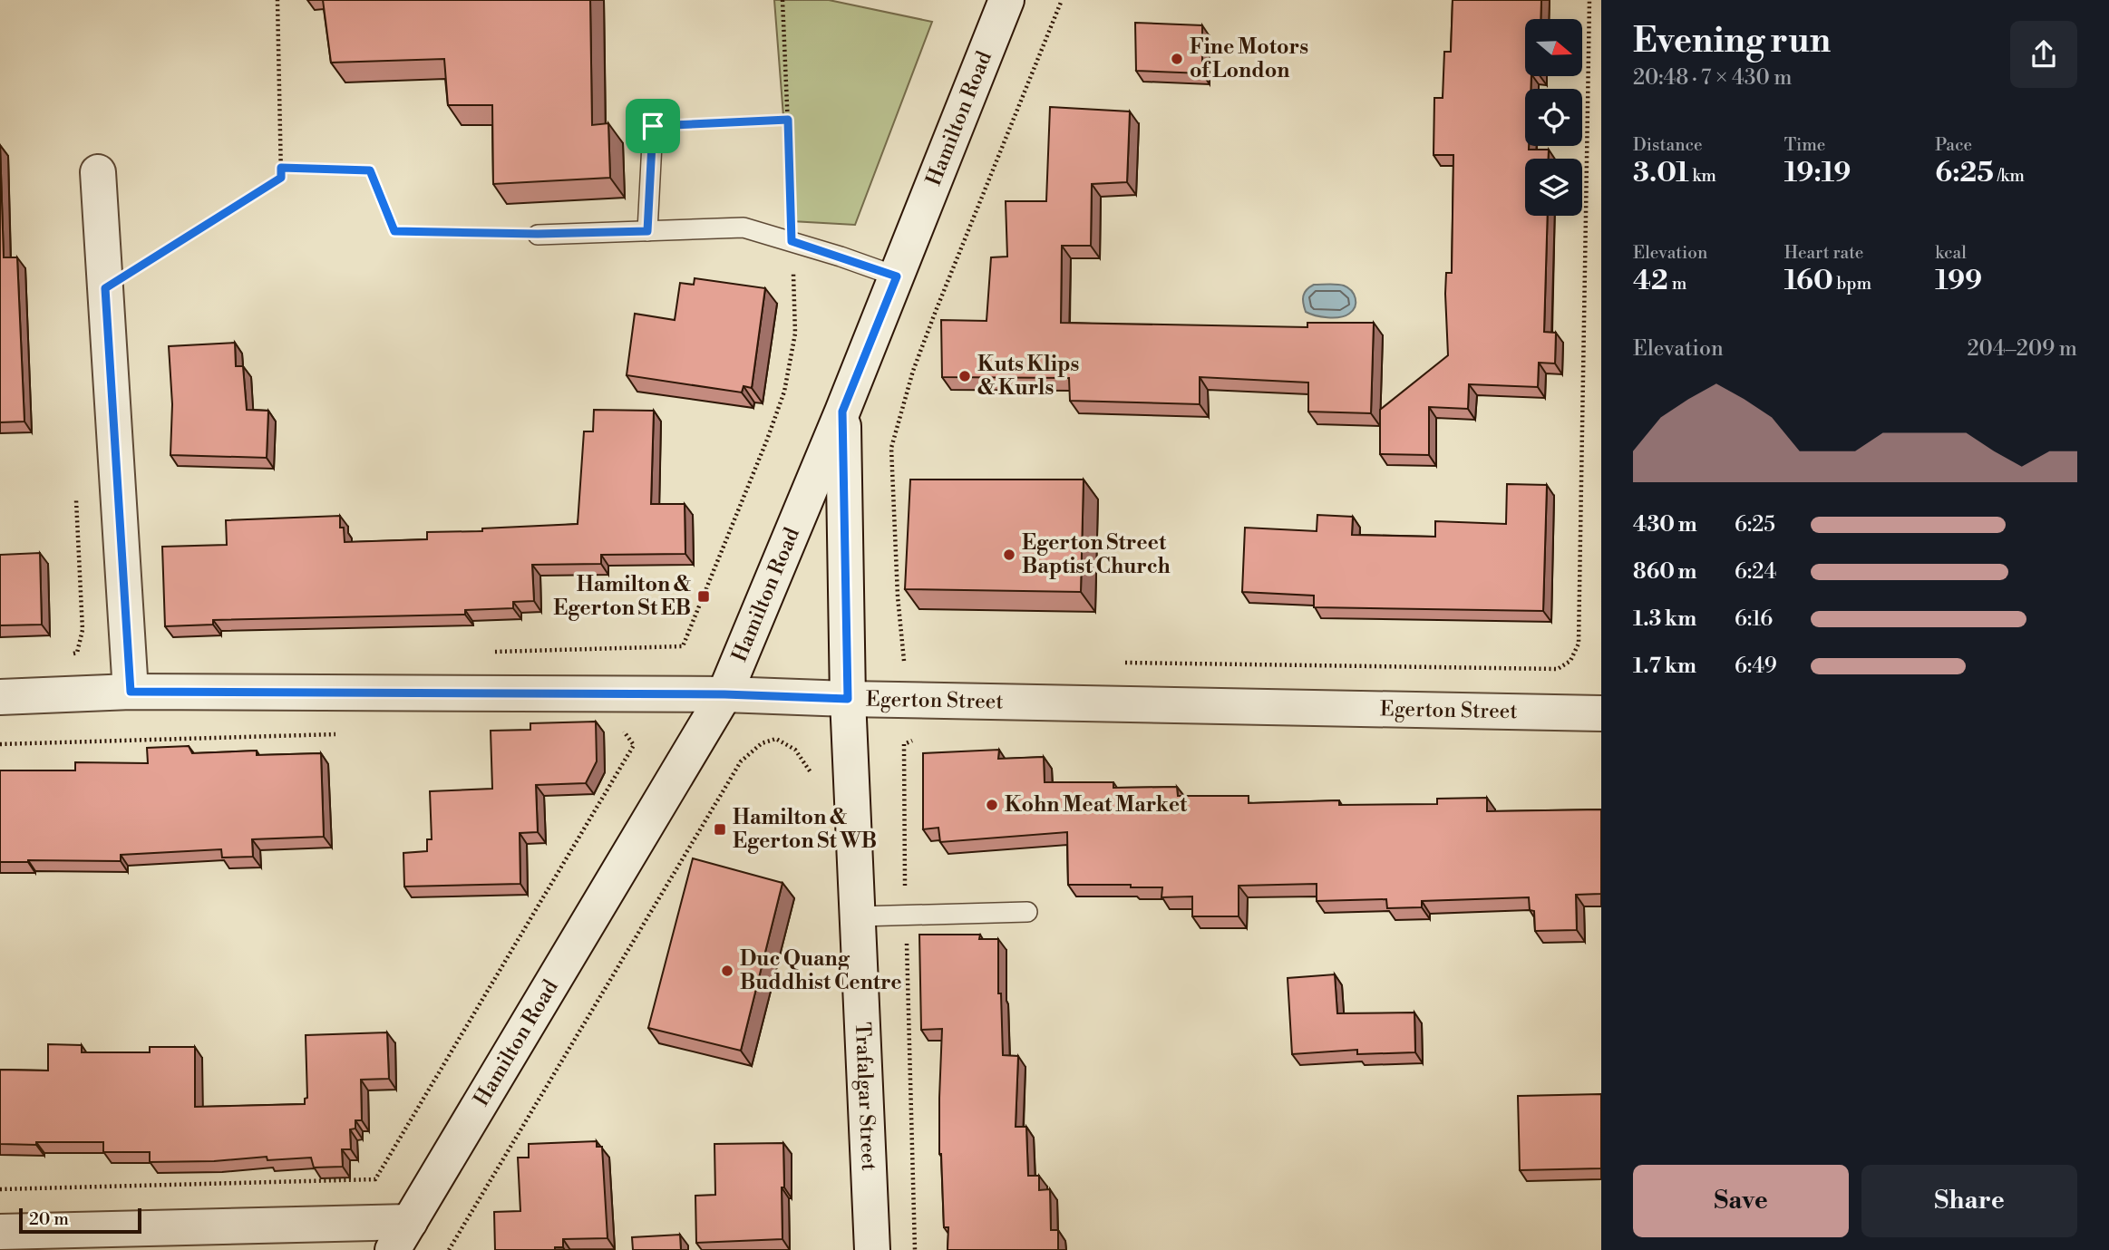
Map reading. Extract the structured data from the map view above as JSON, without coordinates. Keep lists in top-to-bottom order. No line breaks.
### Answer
{"streets":{"street":["Hamilton Road","Egerton Street","Trafalgar Street"]},"crossings":[["Hamilton Road","Egerton Street"],["Hamilton Road","Trafalgar Street"],["Egerton Street","Trafalgar Street"]],"places":{"other":["Fine Motors of London","Kuts Klips & Kurls","Egerton Street Baptist Church","Kohn Meat Market","Duc Quang Buddhist Centre"],"transit":["Hamilton & Egerton St EB","Hamilton & Egerton St WB"]},"scale_bar":"20 m","north":"right","page":{"heading":["Evening run","20:48 · 7 × 430 m"],"stats":[["Distance","3.01 km"],["Time","19:19"],["Pace","6:25 /km"],["Elevation","42 m"],["Heart rate","160 bpm"],["kcal","199"]],"chart":["Elevation","204–209 m"],"list":[{"name":"430 m","note":"6:25"},{"name":"860 m","note":"6:24"},{"name":"1.3 km","note":"6:16"},{"name":"1.7 km","note":"6:49"}],"buttons":["Save","Share"],"scale":"20 m"}}
